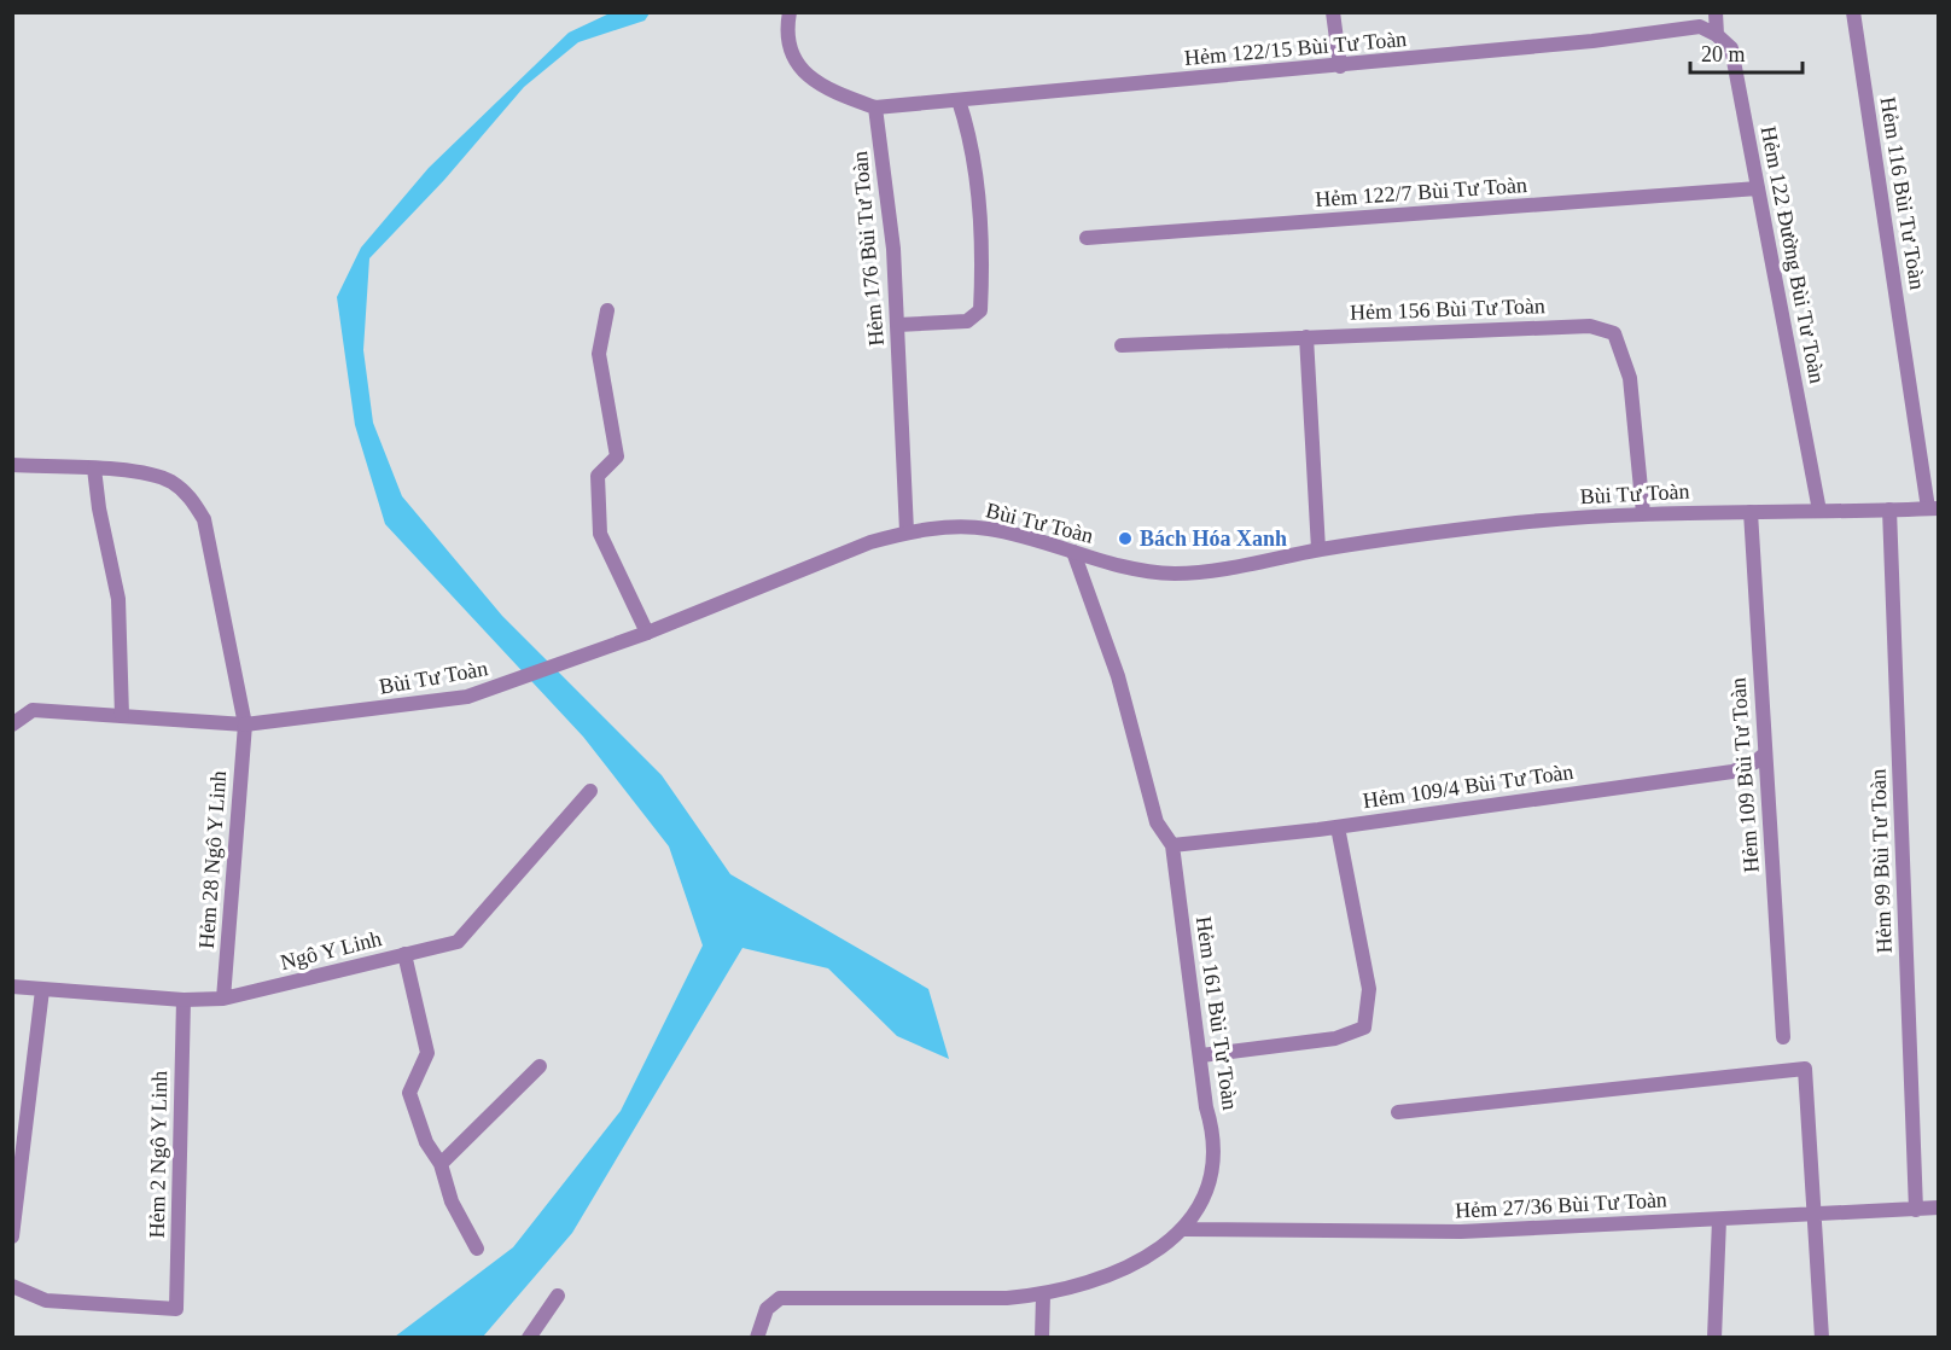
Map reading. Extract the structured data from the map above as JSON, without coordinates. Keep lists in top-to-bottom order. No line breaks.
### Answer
{"streets":{"street":["Hẻm 122/15 Bùi Tư Toàn","Hẻm 122/7 Bùi Tư Toàn","Hẻm 116 Bùi Tư Toàn","Hẻm 176 Bùi Tư Toàn","Hẻm 122 Đường Bùi Tư Toàn","Hẻm 156 Bùi Tư Toàn","Bùi Tư Toàn","Hẻm 109 Bùi Tư Toàn","Hẻm 109/4 Bùi Tư Toàn","Hẻm 28 Ngô Y Linh","Hẻm 99 Bùi Tư Toàn","Ngô Y Linh","Hẻm 161 Bùi Tư Toàn","Hẻm 2 Ngô Y Linh","Hẻm 27/36 Bùi Tư Toàn"]},"crossings":[["Hẻm 122/15 Bùi Tư Toàn","Hẻm 176 Bùi Tư Toàn"],["Hẻm 122/15 Bùi Tư Toàn","Hẻm 122 Đường Bùi Tư Toàn"],["Hẻm 122/7 Bùi Tư Toàn","Hẻm 122 Đường Bùi Tư Toàn"],["Hẻm 116 Bùi Tư Toàn","Bùi Tư Toàn"],["Hẻm 176 Bùi Tư Toàn","Bùi Tư Toàn"],["Hẻm 122 Đường Bùi Tư Toàn","Bùi Tư Toàn"],["Hẻm 156 Bùi Tư Toàn","Bùi Tư Toàn"],["Bùi Tư Toàn","Hẻm 109 Bùi Tư Toàn"],["Bùi Tư Toàn","Hẻm 28 Ngô Y Linh"],["Bùi Tư Toàn","Hẻm 99 Bùi Tư Toàn"],["Bùi Tư Toàn","Hẻm 161 Bùi Tư Toàn"],["Hẻm 109 Bùi Tư Toàn","Hẻm 109/4 Bùi Tư Toàn"],["Hẻm 109/4 Bùi Tư Toàn","Hẻm 161 Bùi Tư Toàn"],["Hẻm 28 Ngô Y Linh","Ngô Y Linh"],["Hẻm 99 Bùi Tư Toàn","Hẻm 27/36 Bùi Tư Toàn"],["Ngô Y Linh","Hẻm 2 Ngô Y Linh"],["Hẻm 161 Bùi Tư Toàn","Hẻm 27/36 Bùi Tư Toàn"]],"places":["Bách Hóa Xanh"],"scale_bar":"20 m"}
